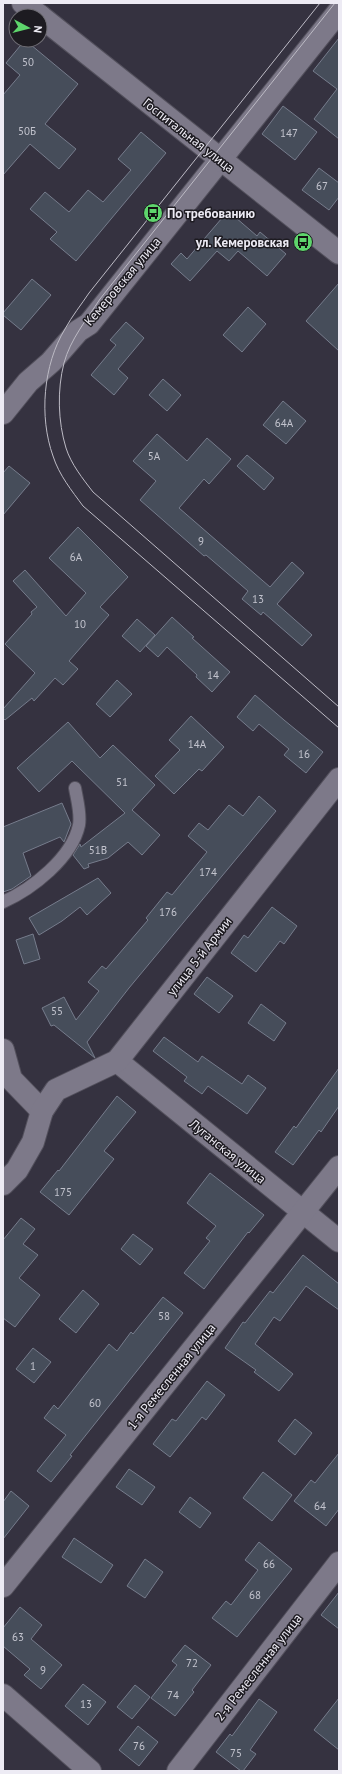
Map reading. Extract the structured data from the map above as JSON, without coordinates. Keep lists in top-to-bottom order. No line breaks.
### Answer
{"streets":{"street":["Госпитальная улица","Кемеровская улица","улица 5-й Армии","Луганская улица","1-я Ремесленная улица","2-я Ремесленная улица"]},"crossings":[["Госпитальная улица","Кемеровская улица"],["улица 5-й Армии","Луганская улица"],["Луганская улица","1-я Ремесленная улица"]],"places":{"bus stop":["По требованию","ул. Кемеровская"]},"house_numbers":["50","50Б","147","67","64А","5А","9","6А","13","10","14","14А","16","51","51В","174","176","55","175","58","1","60","64","66","68","63","72","9","74","13","76","75"],"north":"right"}
